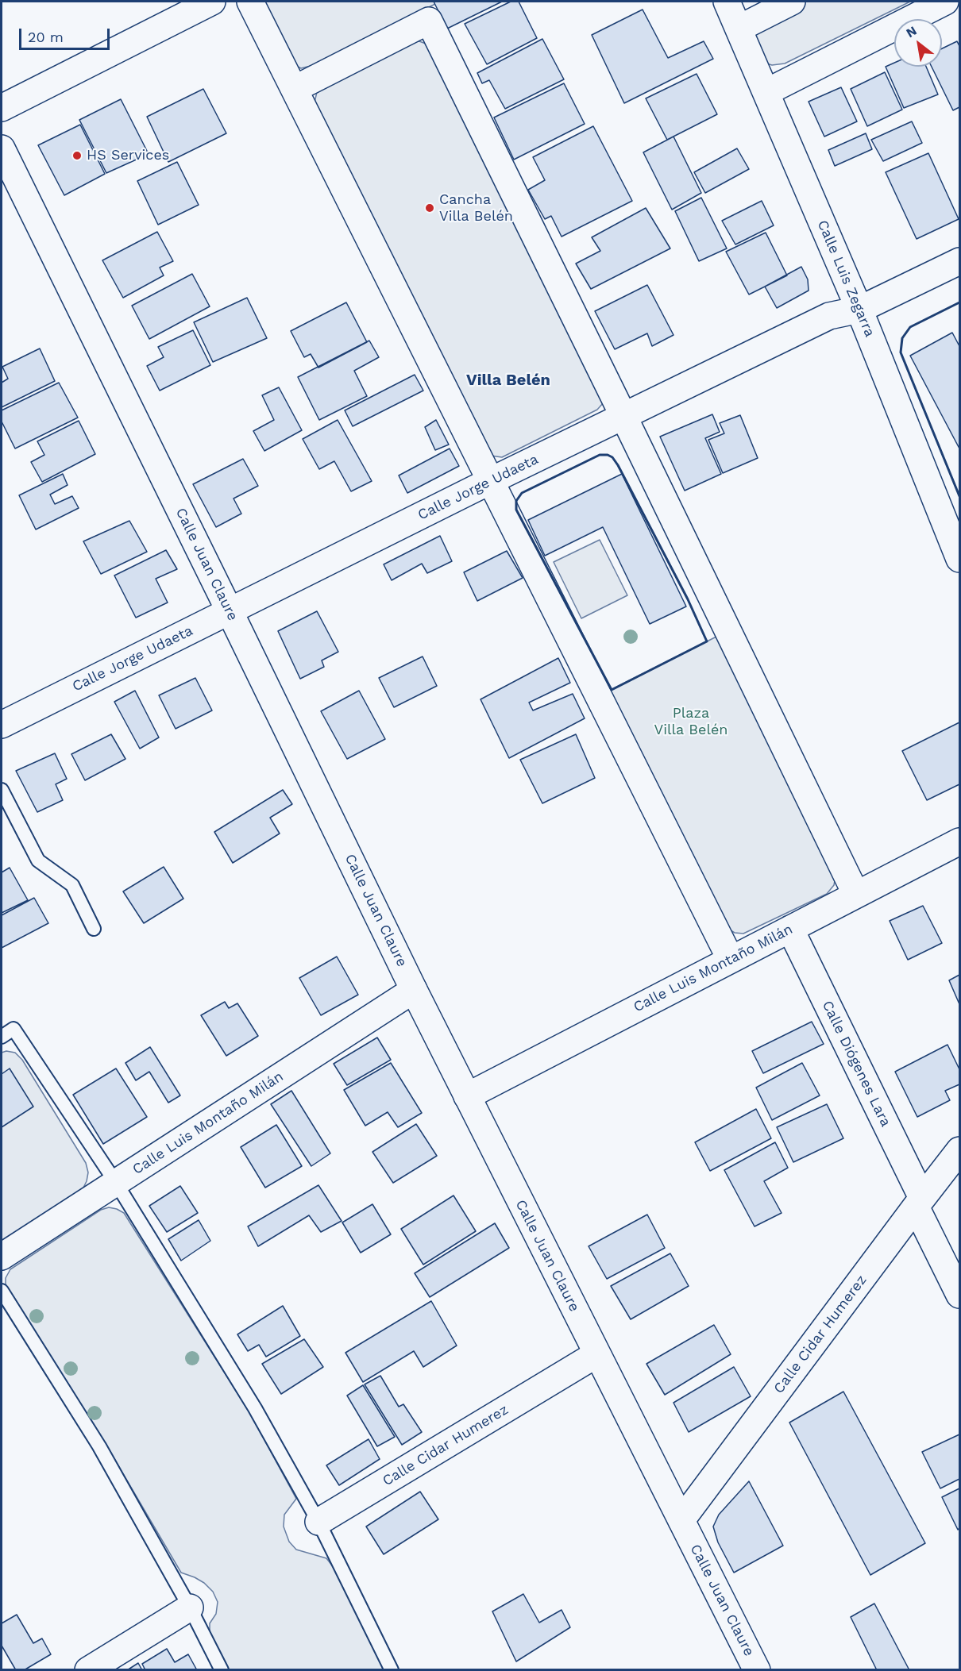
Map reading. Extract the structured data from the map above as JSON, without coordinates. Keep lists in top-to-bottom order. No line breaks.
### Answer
{"streets":{"street":["Calle Luis Zegarra","Calle Jorge Udaeta","Calle Juan Claure","Calle Luis Montaño Milán","Calle Diógenes Lara","Calle Cidar Humerez"]},"crossings":[["Calle Luis Zegarra","Calle Jorge Udaeta"],["Calle Jorge Udaeta","Calle Juan Claure"],["Calle Juan Claure","Calle Luis Montaño Milán"],["Calle Juan Claure","Calle Cidar Humerez"],["Calle Luis Montaño Milán","Calle Diógenes Lara"],["Calle Diógenes Lara","Calle Cidar Humerez"]],"districts":["Villa Belén"],"parks":["Plaza Villa Belén"],"places":["HS Services","Cancha Villa Belén"],"scale_bar":"20 m","north":"top left"}
